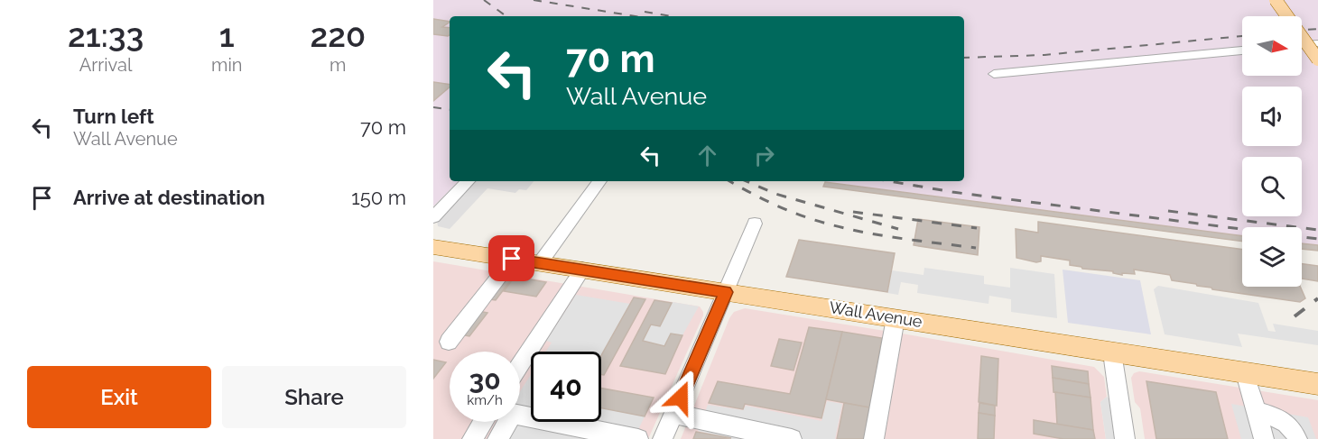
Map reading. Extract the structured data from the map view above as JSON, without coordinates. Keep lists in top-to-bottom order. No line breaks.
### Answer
{"streets":{"main road":["Wall Avenue"]},"north":"right","page":{"eta":["21:33","Arrival","1","min","220","m"],"turn":["70 m","Wall Avenue"],"list":[{"name":"Turn left","note":"Wall Avenue","value":"70 m"},{"name":"Arrive at destination","value":"150 m"}],"speed":"30 km/h","limit":"40","buttons":["Exit","Share"]}}
